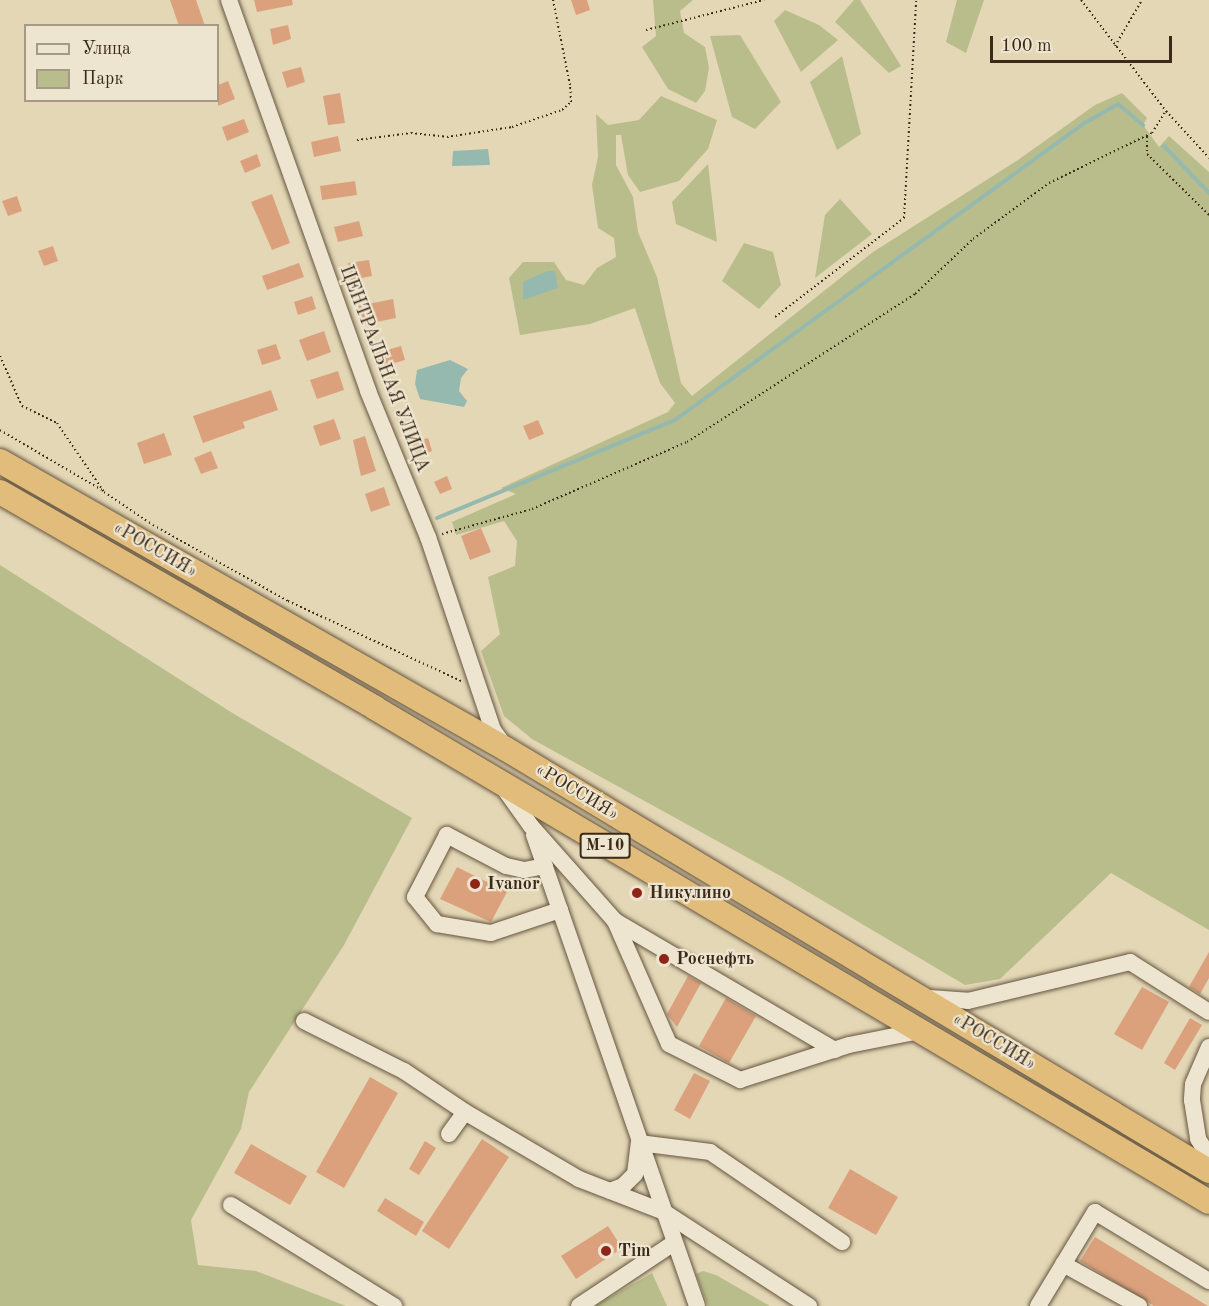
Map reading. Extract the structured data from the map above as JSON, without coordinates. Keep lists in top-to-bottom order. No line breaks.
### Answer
{"streets":{"highway":["«РОССИЯ»","М-10"],"street":["ЦЕНТРАЛЬНАЯ УЛИЦА"]},"crossings":[["ЦЕНТРАЛЬНАЯ УЛИЦА","«РОССИЯ»"]],"places":["Ivanor","Никулино","Роснефть","Tim"],"legend":["Улица","Парк"],"scale_bar":"100 m"}
